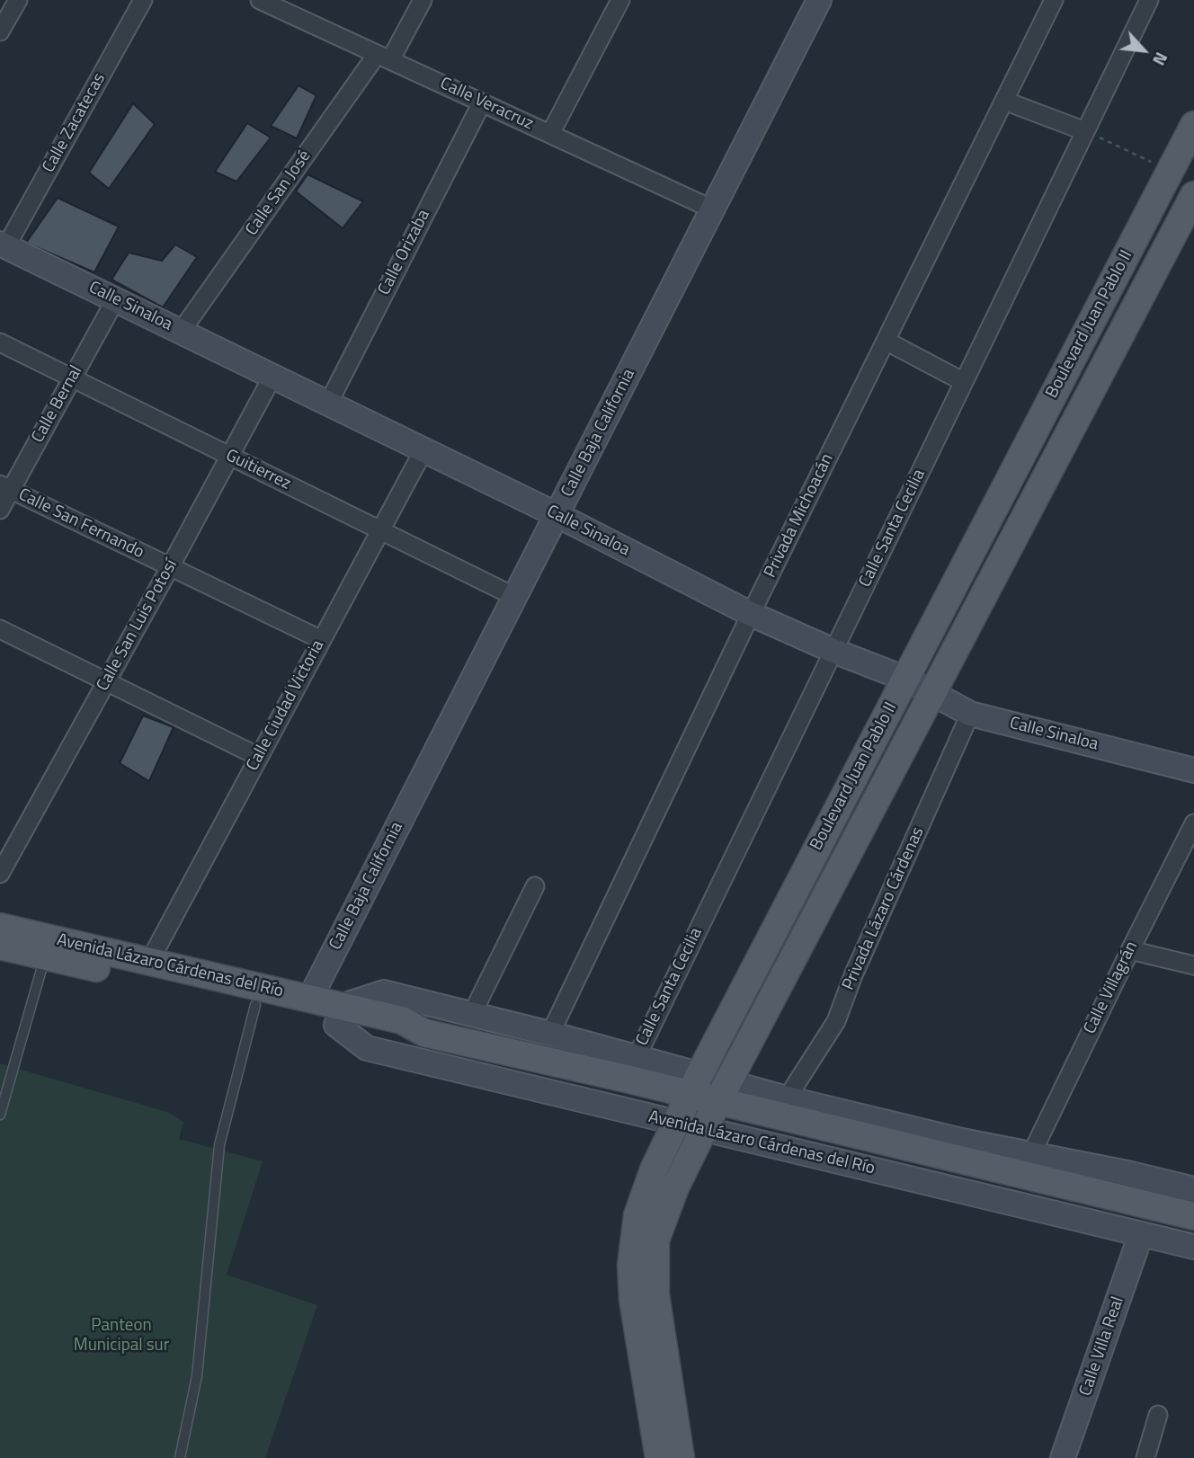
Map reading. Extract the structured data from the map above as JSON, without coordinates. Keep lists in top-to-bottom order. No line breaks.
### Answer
{"streets":{"main road":["Boulevard Juan Pablo II","Avenida Lázaro Cárdenas del Río"],"street":["Calle Veracruz","Calle Zacatecas","Calle San José","Calle Orizaba","Calle Sinaloa","Calle Bernal","Calle Baja California","Guitierrez","Privada Michoacán","Calle San Fernando","Calle Santa Cecilia","Calle San Luis Potosí","Calle Ciudad Victoria","Privada Lázaro Cárdenas","Calle Villagrán","Calle Villa Real"]},"crossings":[["Calle Veracruz","Calle San José"],["Calle Veracruz","Calle Orizaba"],["Calle Veracruz","Calle Baja California"],["Calle Zacatecas","Calle Sinaloa"],["Calle San José","Calle Sinaloa"],["Calle Orizaba","Calle Sinaloa"],["Calle Sinaloa","Boulevard Juan Pablo II"],["Calle Sinaloa","Calle Bernal"],["Calle Sinaloa","Calle Baja California"],["Calle Sinaloa","Privada Michoacán"],["Calle Sinaloa","Calle Santa Cecilia"],["Calle Sinaloa","Calle San Luis Potosí"],["Calle Sinaloa","Calle Ciudad Victoria"],["Calle Sinaloa","Privada Lázaro Cárdenas"],["Boulevard Juan Pablo II","Avenida Lázaro Cárdenas del Río"],["Calle Bernal","Guitierrez"],["Calle Bernal","Calle San Fernando"],["Calle Baja California","Guitierrez"],["Calle Baja California","Avenida Lázaro Cárdenas del Río"],["Guitierrez","Calle San Luis Potosí"],["Guitierrez","Calle Ciudad Victoria"],["Privada Michoacán","Avenida Lázaro Cárdenas del Río"],["Calle San Fernando","Calle San Luis Potosí"],["Calle San Fernando","Calle Ciudad Victoria"],["Calle Santa Cecilia","Avenida Lázaro Cárdenas del Río"],["Calle Ciudad Victoria","Avenida Lázaro Cárdenas del Río"],["Privada Lázaro Cárdenas","Avenida Lázaro Cárdenas del Río"],["Avenida Lázaro Cárdenas del Río","Calle Villagrán"],["Avenida Lázaro Cárdenas del Río","Calle Villa Real"]],"parks":["Panteon Municipal sur"],"north":"bottom right"}
